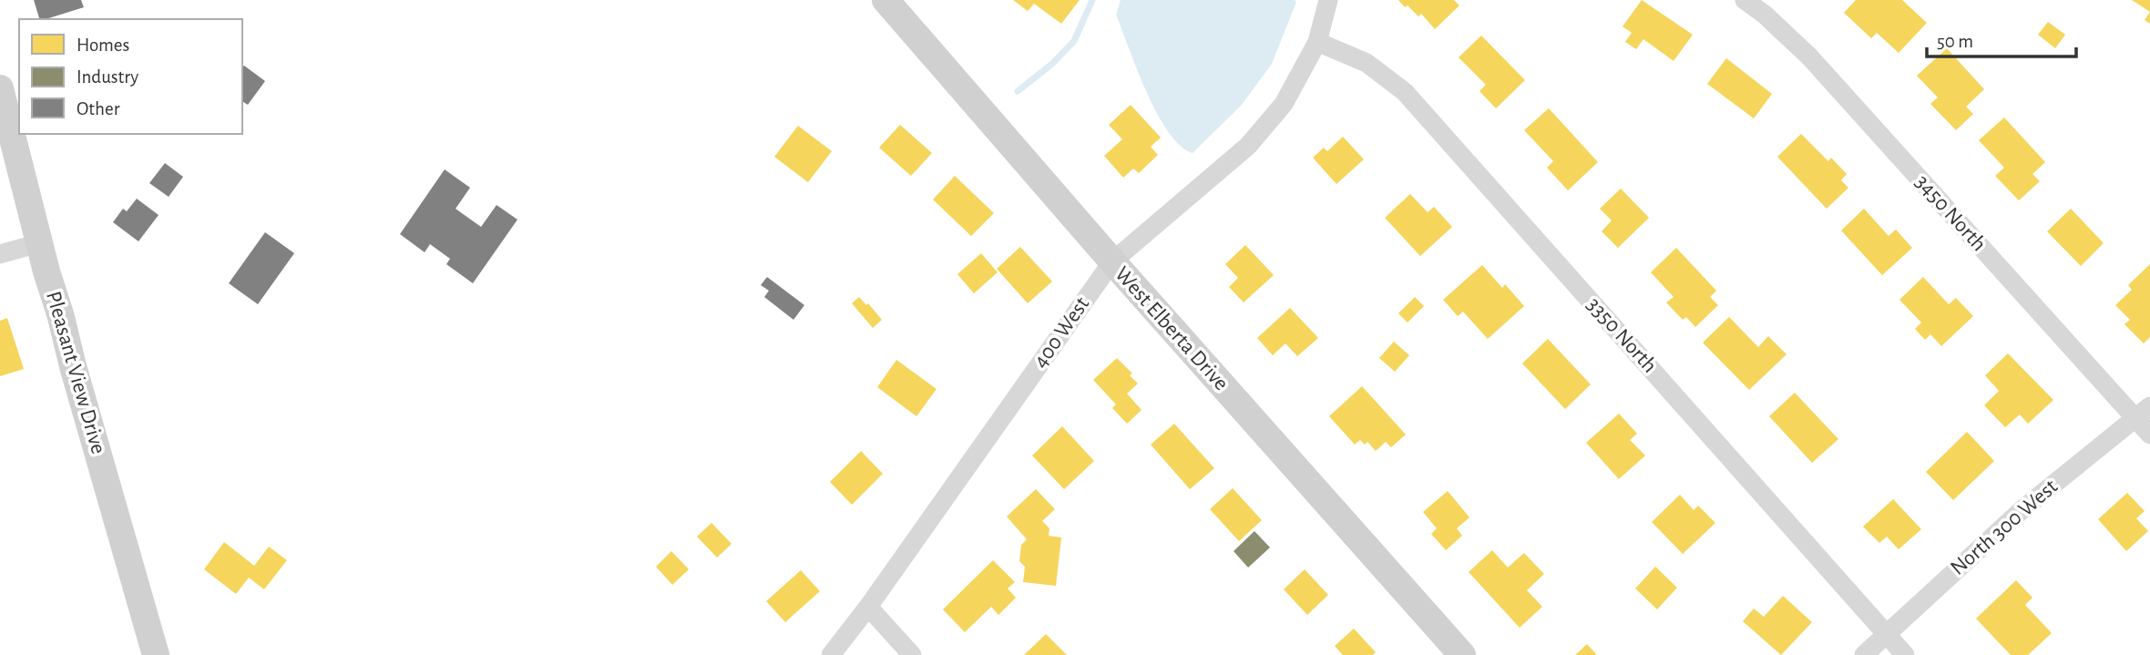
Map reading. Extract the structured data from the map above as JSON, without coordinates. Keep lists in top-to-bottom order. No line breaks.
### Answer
{"streets":{"main road":["West Elberta Drive","Pleasant View Drive"],"street":["3450 North","400 West","3350 North","North 300 West"]},"crossings":[["3450 North","North 300 West"],["West Elberta Drive","400 West"],["400 West","3350 North"],["3350 North","North 300 West"]],"legend":["Homes","Industry","Other"],"scale_bar":"50 m"}
